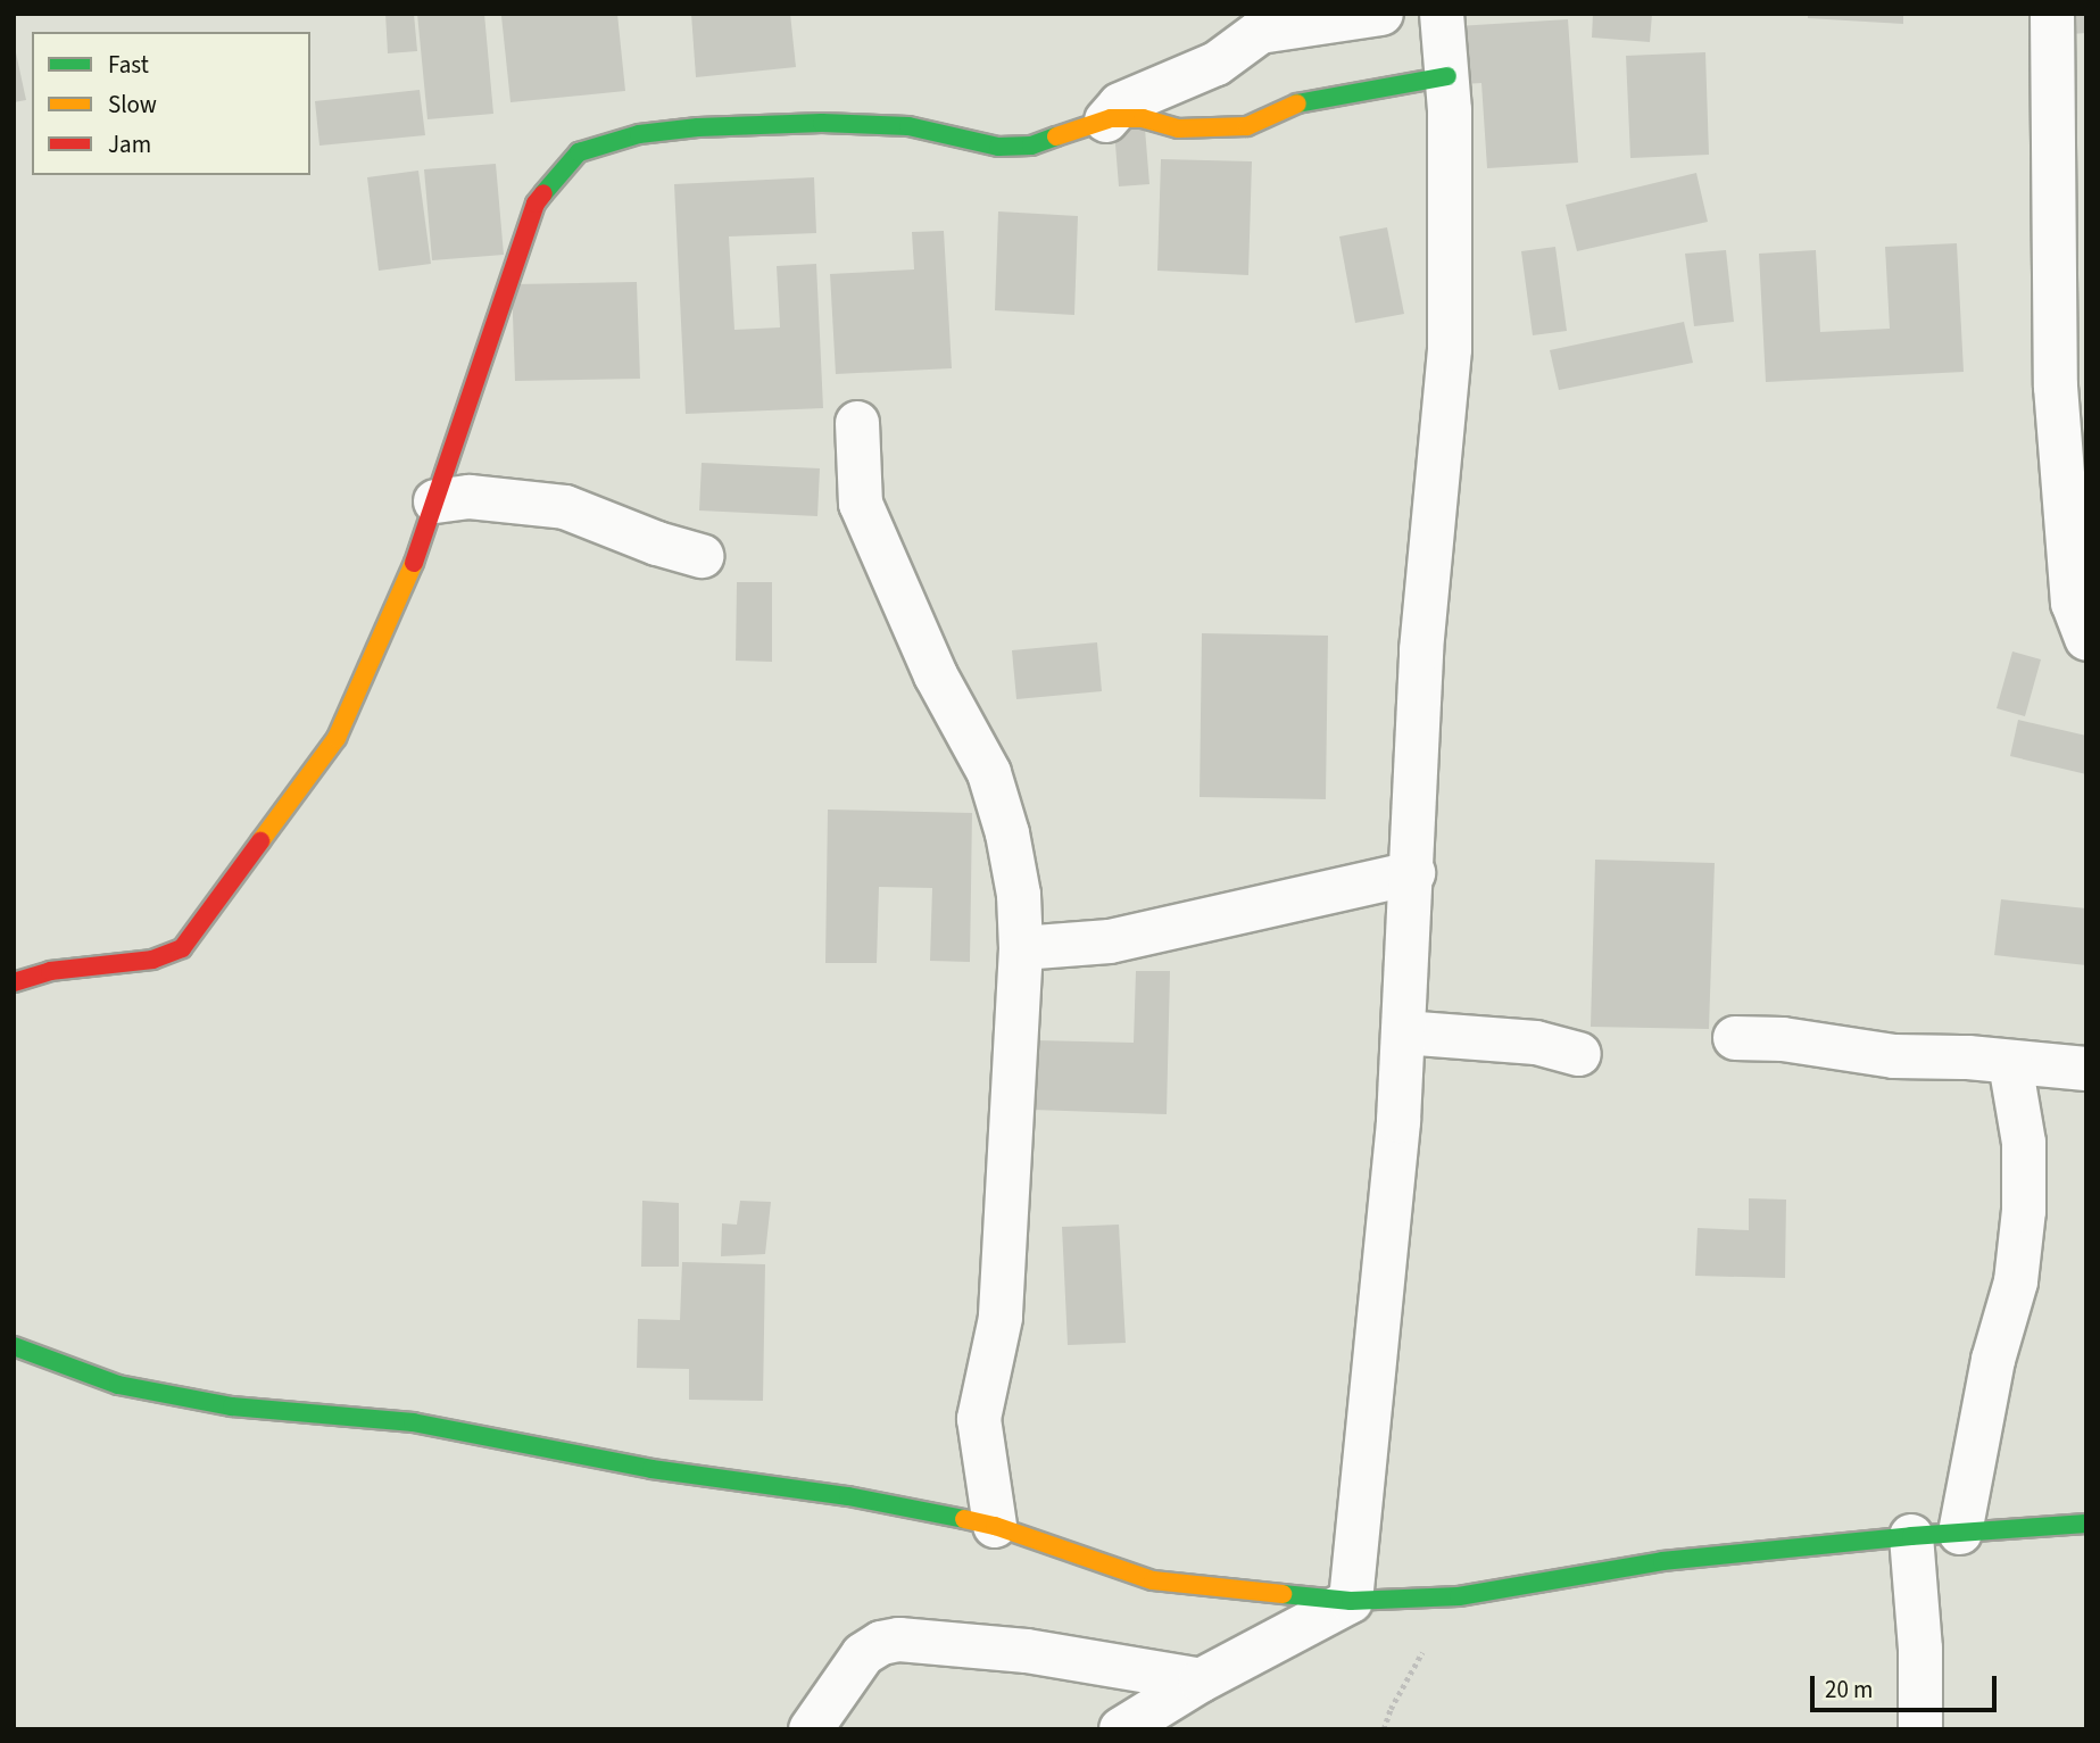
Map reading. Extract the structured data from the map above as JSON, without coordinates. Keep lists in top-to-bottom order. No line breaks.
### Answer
{"legend":["Fast","Slow","Jam"],"scale_bar":"20 m"}
